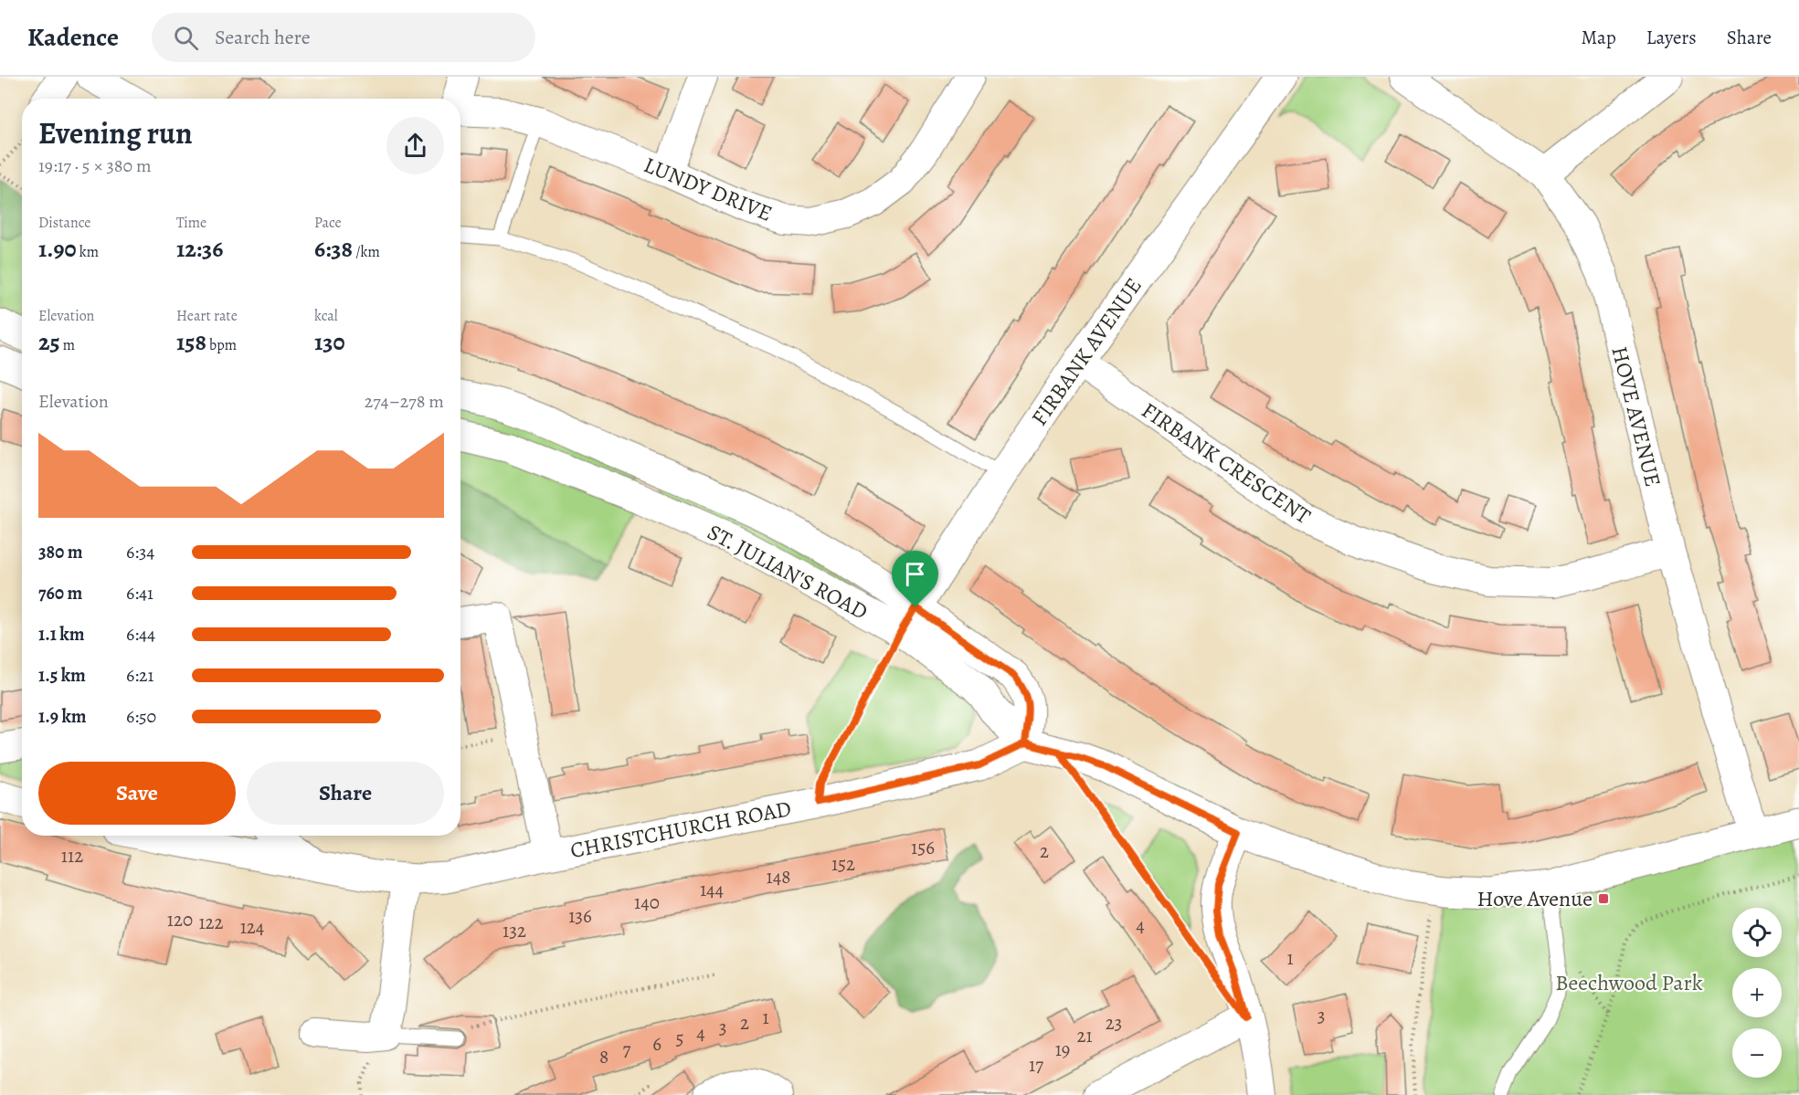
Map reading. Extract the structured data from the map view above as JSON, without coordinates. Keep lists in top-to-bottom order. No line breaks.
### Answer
{"streets":{"street":["LUNDY DRIVE","FIRBANK AVENUE","HOVE AVENUE","FIRBANK CRESCENT","ST. JULIAN'S ROAD","CHRISTCHURCH ROAD"]},"crossings":[["FIRBANK AVENUE","FIRBANK CRESCENT"],["FIRBANK AVENUE","ST. JULIAN'S ROAD"],["HOVE AVENUE","FIRBANK CRESCENT"],["ST. JULIAN'S ROAD","CHRISTCHURCH ROAD"]],"parks":["Beechwood Park"],"places":{"transit":["Hove Avenue"]},"house_numbers":["156","2","112","152","148","144","140","136","120","122","4","124","132","1","3","1","2","23","3","4","21","5","6","7","19","8","17"],"page":{"header":"Kadence","search":"Search here","nav":["Map","Layers","Share"],"heading":["Evening run","19:17 · 5 × 380 m"],"stats":[["Distance","1.90 km"],["Time","12:36"],["Pace","6:38 /km"],["Elevation","25 m"],["Heart rate","158 bpm"],["kcal","130"]],"chart":["Elevation","274–278 m"],"list":[{"name":"380 m","note":"6:34"},{"name":"760 m","note":"6:41"},{"name":"1.1 km","note":"6:44"},{"name":"1.5 km","note":"6:21"},{"name":"1.9 km","note":"6:50"}],"buttons":["Save","Share"],"map_buttons":["+","−"]}}
